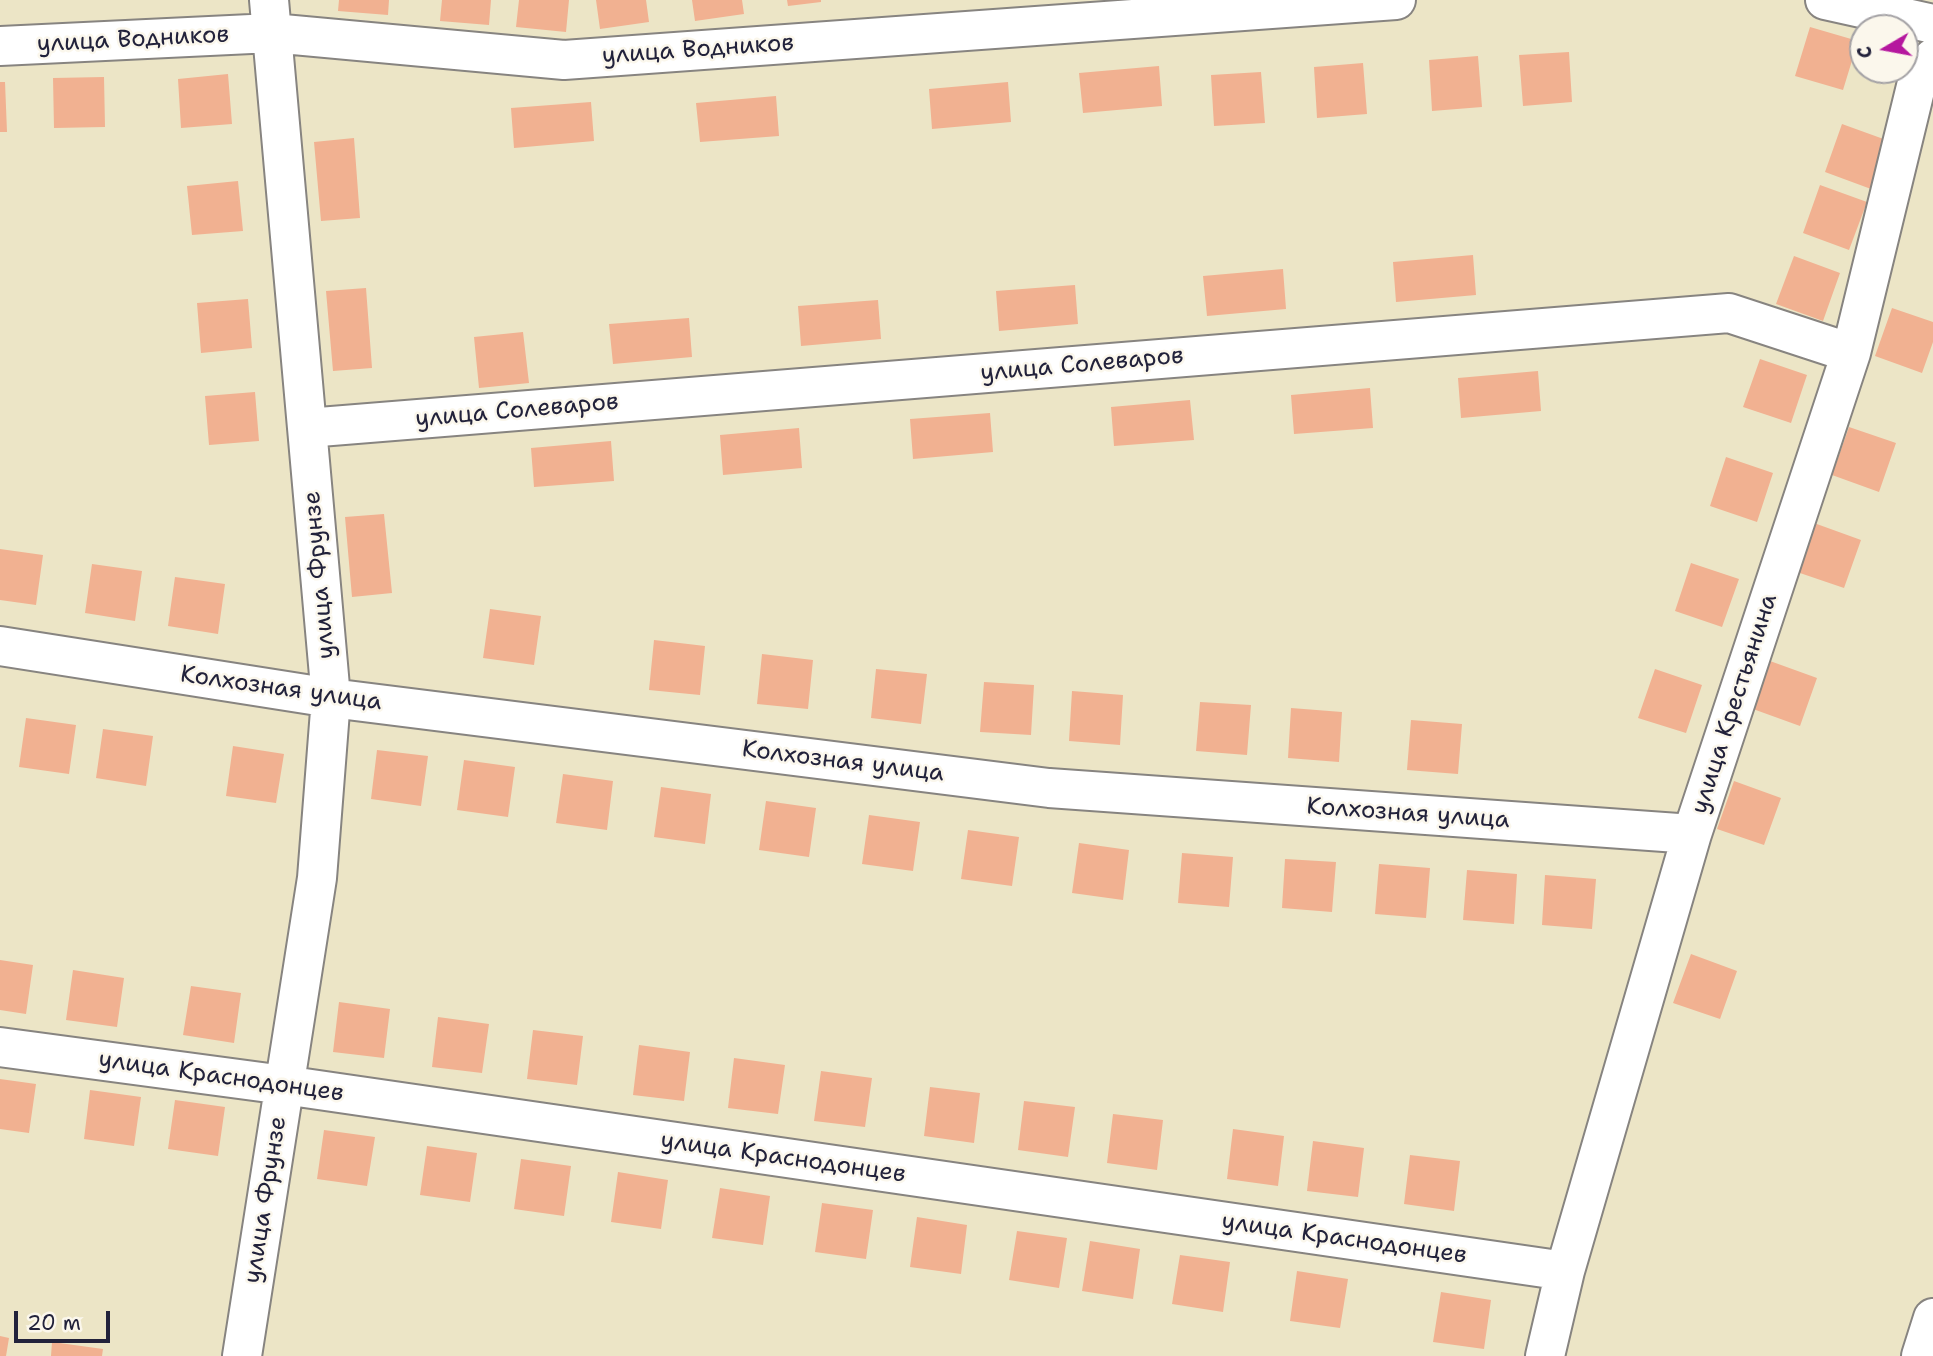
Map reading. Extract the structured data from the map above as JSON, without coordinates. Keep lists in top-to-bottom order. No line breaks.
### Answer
{"streets":{"street":["улица Водников","улица Солеваров","улица Фрунзе","Колхозная улица","улица Крестьянина","улица Краснодонцев"]},"crossings":[["улица Водников","улица Фрунзе"],["улица Солеваров","улица Фрунзе"],["улица Солеваров","улица Крестьянина"],["улица Фрунзе","Колхозная улица"],["улица Фрунзе","улица Краснодонцев"],["Колхозная улица","улица Крестьянина"],["улица Крестьянина","улица Краснодонцев"]],"scale_bar":"20 m","north":"left"}
